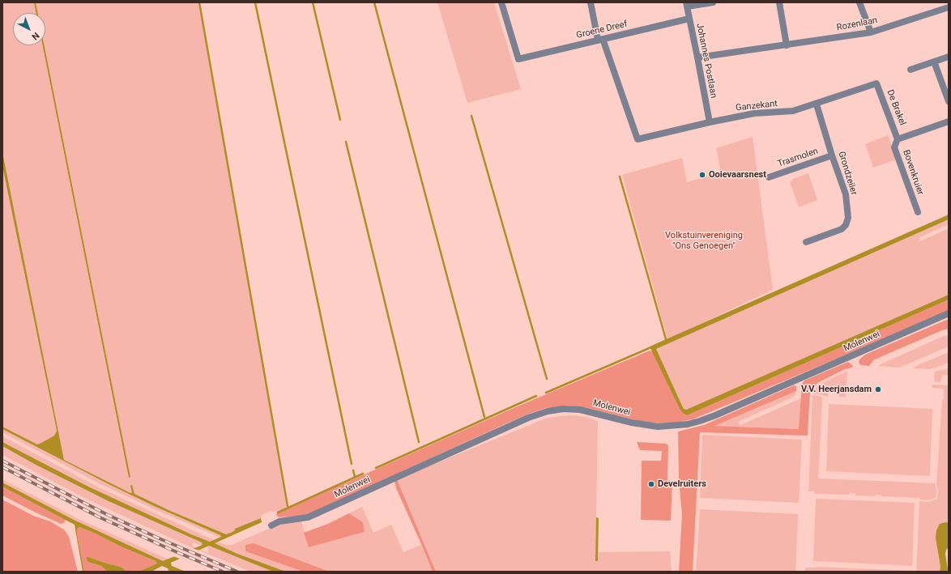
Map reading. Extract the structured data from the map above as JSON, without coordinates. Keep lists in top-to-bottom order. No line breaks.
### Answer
{"streets":{"street":["Rozenlaan","Groene Dreef","Johannes Postlaan","Ganzekant","De Brakel","Trasmolen","Bovenkruier","Grondzeiler","Molenwei"]},"crossings":[["Rozenlaan","Johannes Postlaan"],["Groene Dreef","Johannes Postlaan"],["Groene Dreef","Ganzekant"],["Johannes Postlaan","Ganzekant"],["Ganzekant","De Brakel"],["Ganzekant","Grondzeiler"],["De Brakel","Bovenkruier"],["Trasmolen","Grondzeiler"]],"parks":["Volkstuinvereniging \"Ons Genoegen\""],"places":["Ooievaarsnest","V.V. Heerjansdam","Develruiters"],"north":"bottom right"}
